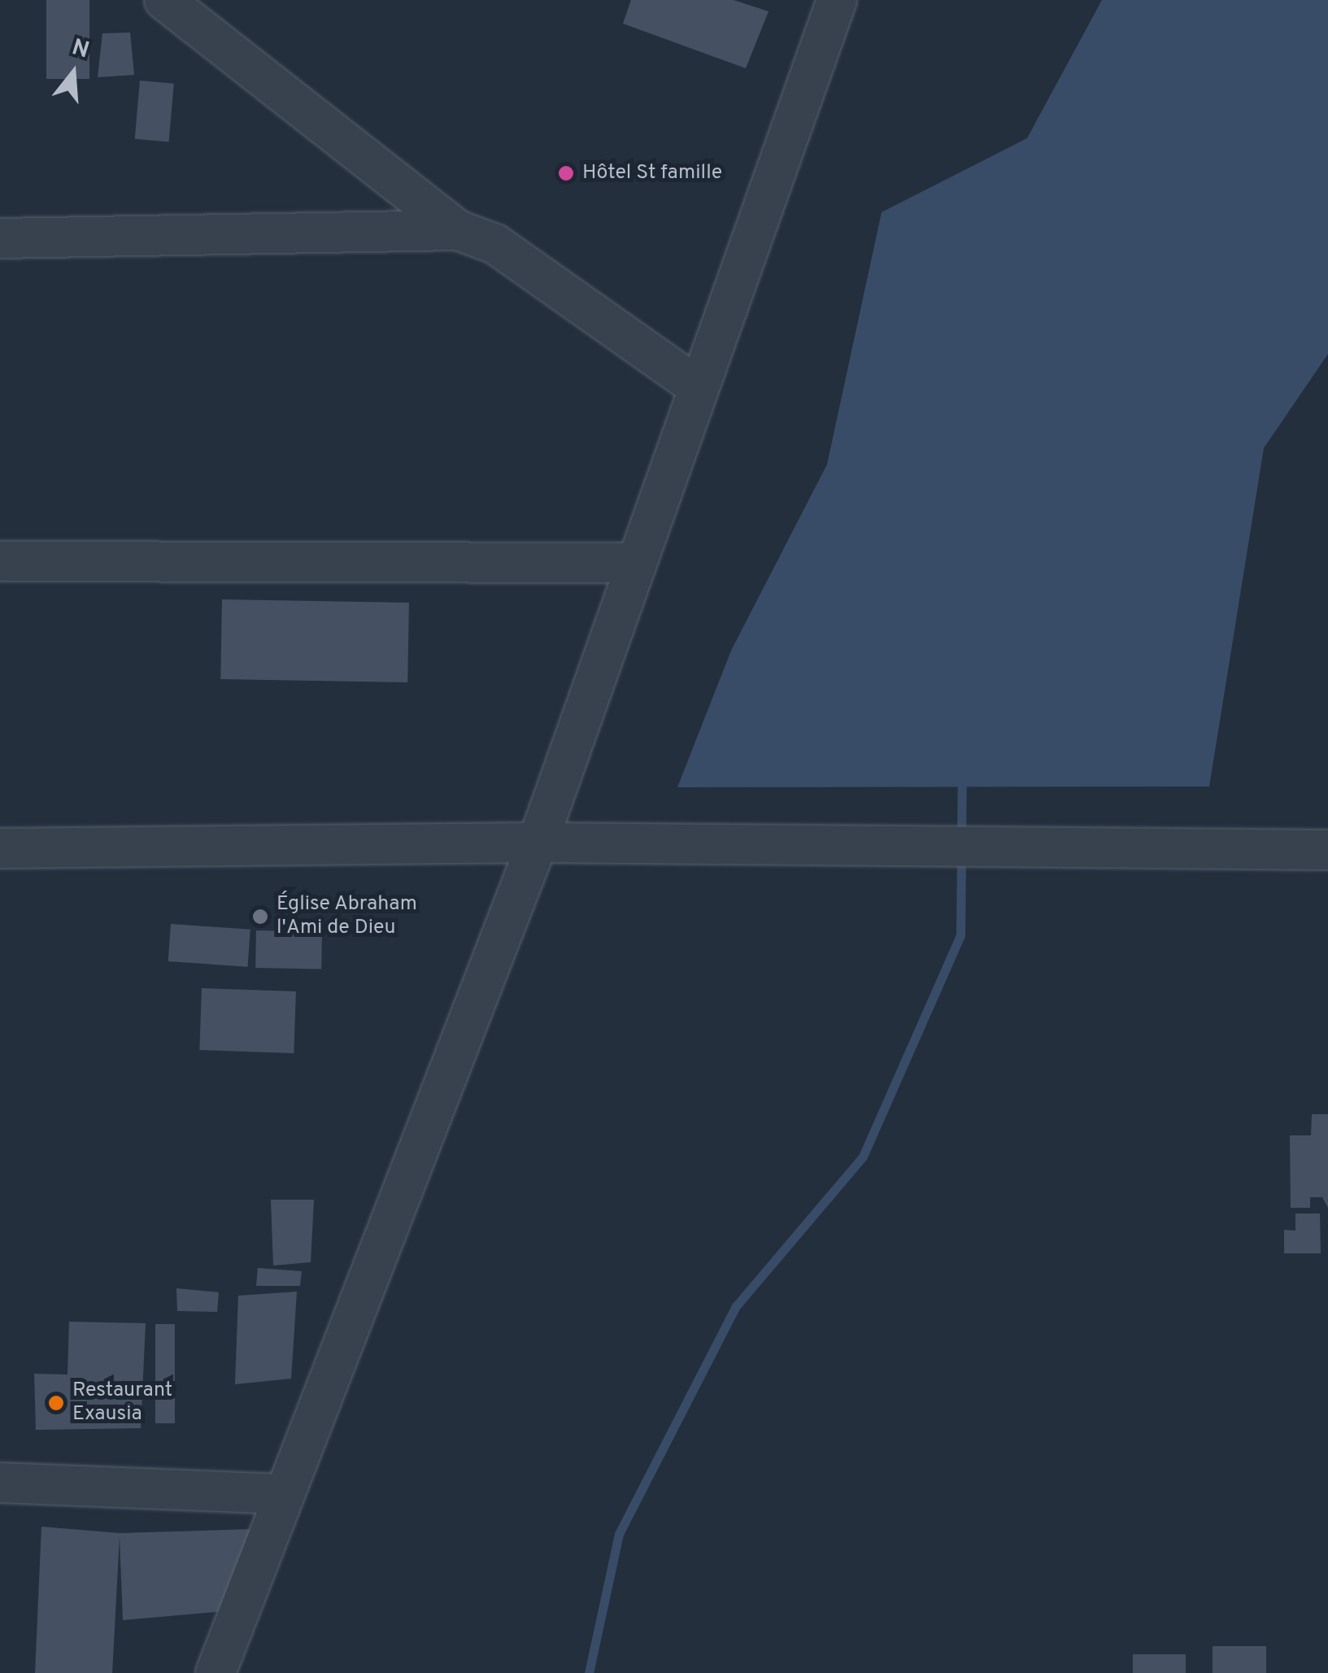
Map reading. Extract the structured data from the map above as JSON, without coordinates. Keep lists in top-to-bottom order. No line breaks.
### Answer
{"places":["Hôtel St famille","Église Abraham l'Ami de Dieu","Restaurant Exausia"],"north":"top"}
